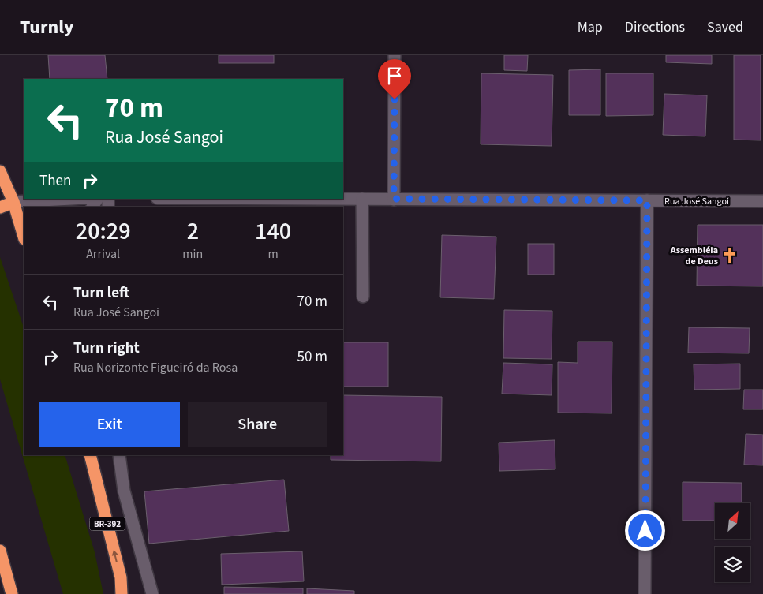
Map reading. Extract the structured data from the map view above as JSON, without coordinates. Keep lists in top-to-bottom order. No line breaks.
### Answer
{"streets":{"highway":["BR-392"],"street":["Rua José Sangoi"]},"places":{"church":["Assembléia de Deus"]},"north":"top right","page":{"header":"Turnly","nav":["Map","Directions","Saved"],"turn":["70 m","Rua José Sangoi"],"then":"Then","eta":["20:29","Arrival","2","min","140","m"],"list":[{"name":"Turn left","note":"Rua José Sangoi","value":"70 m"},{"name":"Turn right","note":"Rua Norizonte Figueiró da Rosa","value":"50 m"}],"buttons":["Exit","Share"]}}
